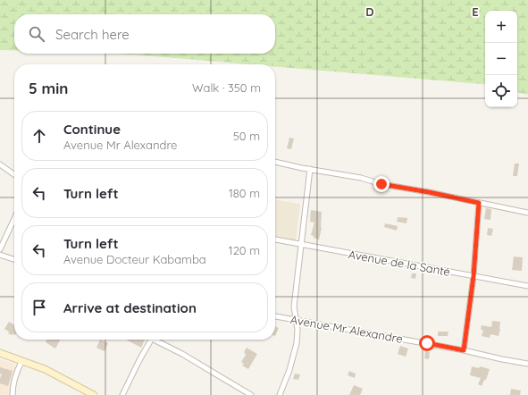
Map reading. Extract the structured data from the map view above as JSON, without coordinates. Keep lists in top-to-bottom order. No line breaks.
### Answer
{"streets":{"street":["Avenue de la Santé","Avenue Mr Alexandre"]},"page":{"map_buttons":["+","−"],"search":"Search here","heading":["5 min","Walk · 350 m"],"list":[["Continue","Avenue Mr Alexandre","50 m"],["Turn left","180 m"],["Turn left","Avenue Docteur Kabamba","120 m"],"Arrive at destination"]},"grid":{"columns":["D","E"]}}
